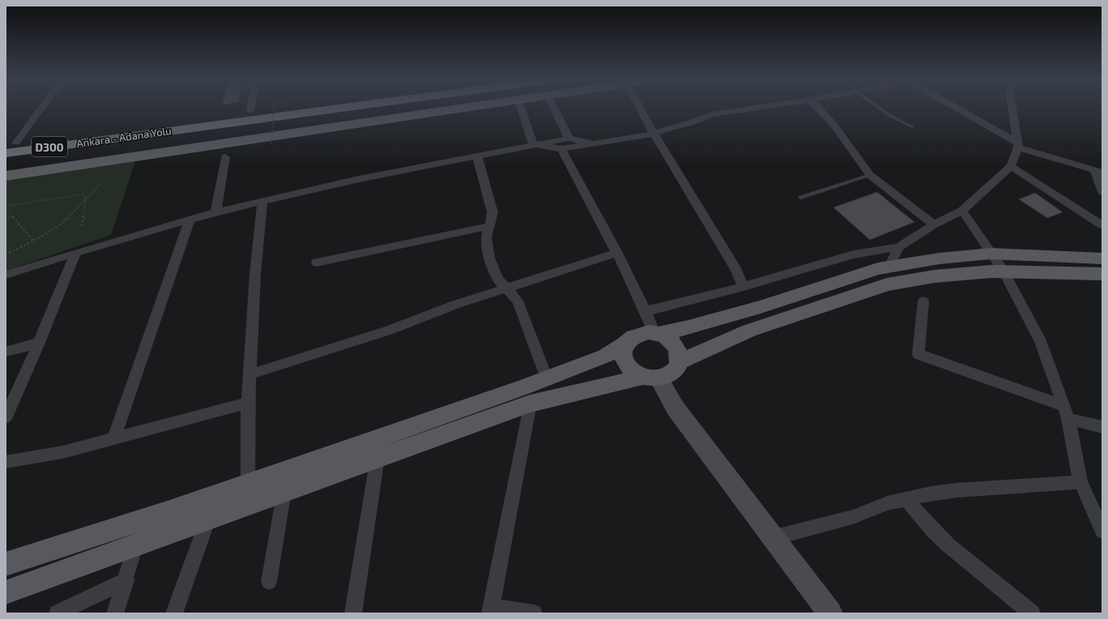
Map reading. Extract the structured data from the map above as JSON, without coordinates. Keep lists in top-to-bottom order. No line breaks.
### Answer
{"streets":{"highway":["Ankara - Adana Yolu","D300"]}}
